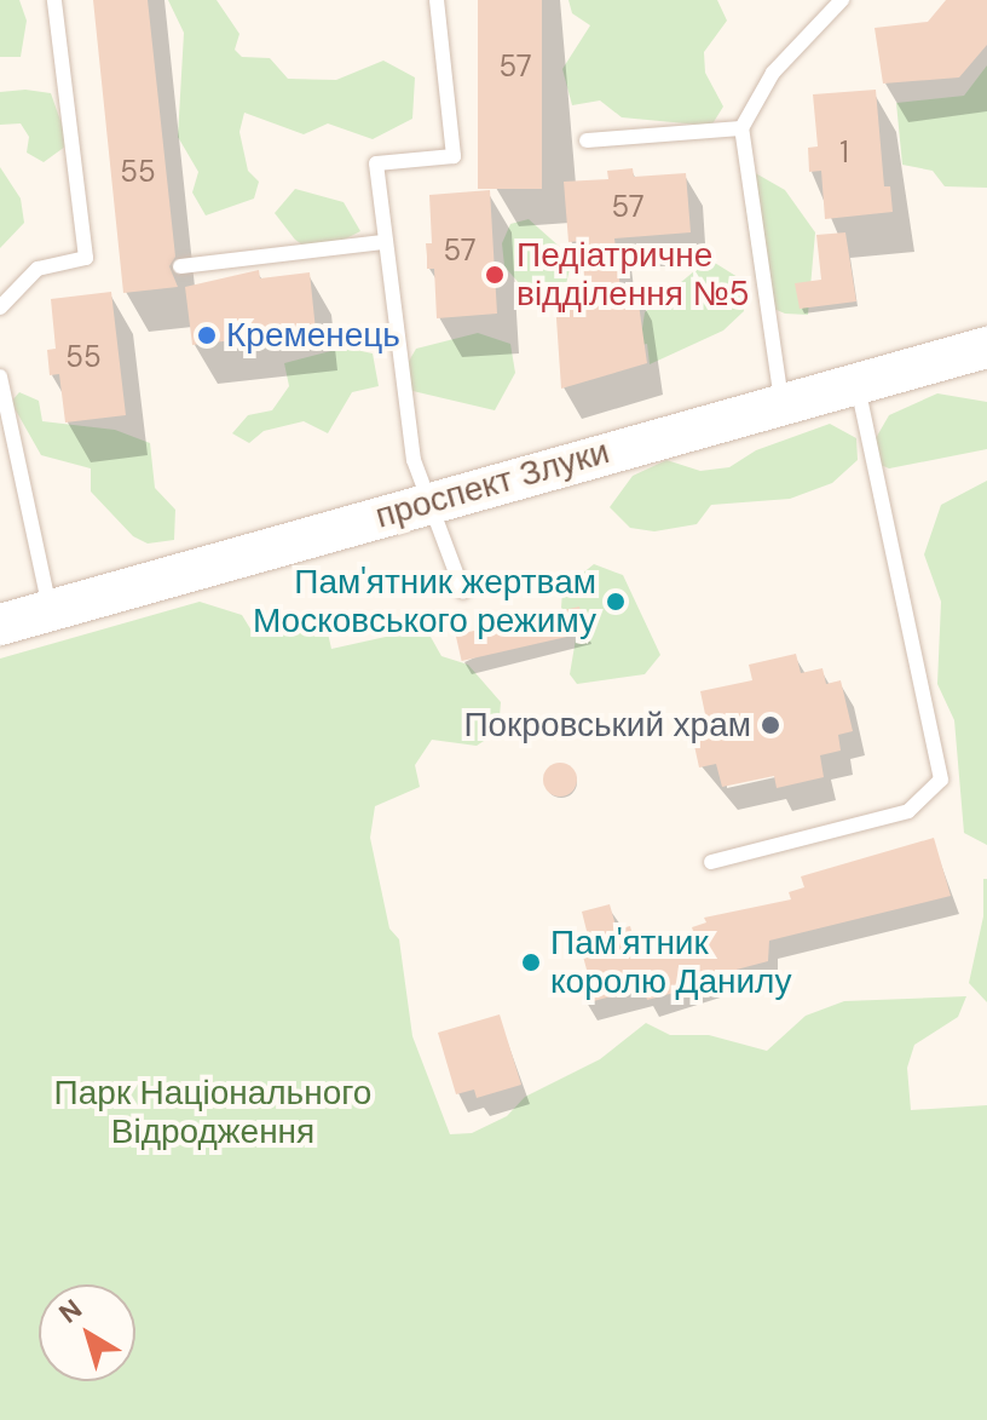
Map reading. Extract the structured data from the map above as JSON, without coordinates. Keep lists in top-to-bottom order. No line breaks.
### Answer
{"streets":{"main road":["проспект Злуки"]},"parks":["Парк Національного Відродження"],"places":["Педіатричне відділення №5","Кременець","Пам'ятник жертвам Московського режиму","Покровський храм","Пам'ятник королю Данилу"],"house_numbers":["57","1","55","57","57","55"],"north":"top left"}
